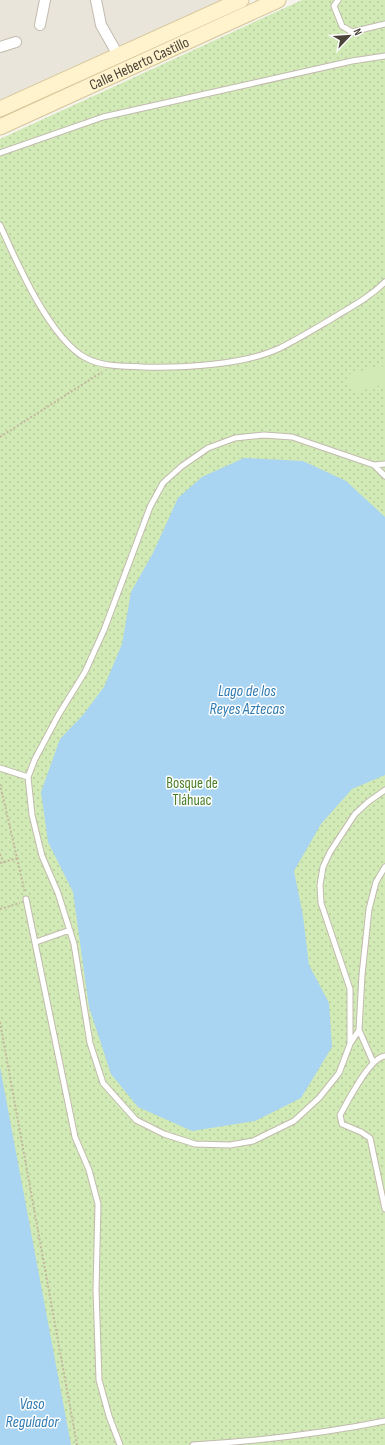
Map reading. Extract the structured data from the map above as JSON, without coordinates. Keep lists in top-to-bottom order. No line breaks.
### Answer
{"streets":{"main road":["Calle Heberto Castillo"]},"water":["Lago de los Reyes Aztecas","Vaso Regulador"],"parks":["Bosque de Tláhuac"],"north":"top right"}
